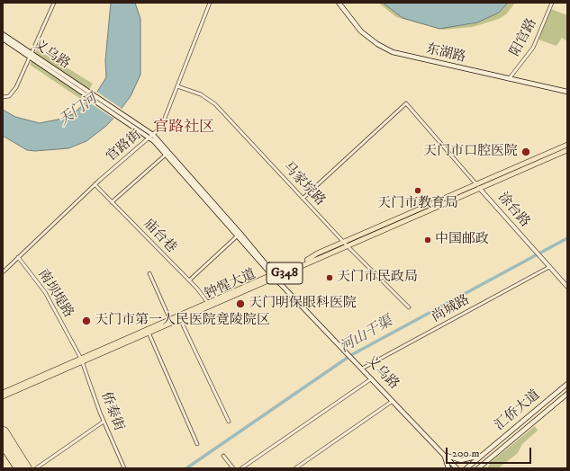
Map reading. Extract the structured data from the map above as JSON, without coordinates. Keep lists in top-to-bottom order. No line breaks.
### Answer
{"streets":{"main road":["东湖路","义乌路","G348","钟惺大道","汇侨大道"],"street":["阳官路","官路街","马家垸路","涂台路","庙台巷","南坝堤路","尚城路","侨泰街"]},"crossings":[["阳官路","东湖路"],["义乌路","官路街"],["义乌路","钟惺大道"],["义乌路","尚城路"],["官路街","马家垸路"],["官路街","庙台巷"],["官路街","南坝堤路"],["马家垸路","钟惺大道"],["涂台路","钟惺大道"],["涂台路","尚城路"],["庙台巷","钟惺大道"],["钟惺大道","南坝堤路"],["钟惺大道","侨泰街"],["南坝堤路","侨泰街"]],"districts":["官路社区"],"water":["天门河","河山干渠"],"places":["天门市口腔医院","天门市教育局","中国邮政","天门市民政局","天门明保眼科医院","天门市第一人民医院竟陵院区"],"scale_bar":"200 m"}
